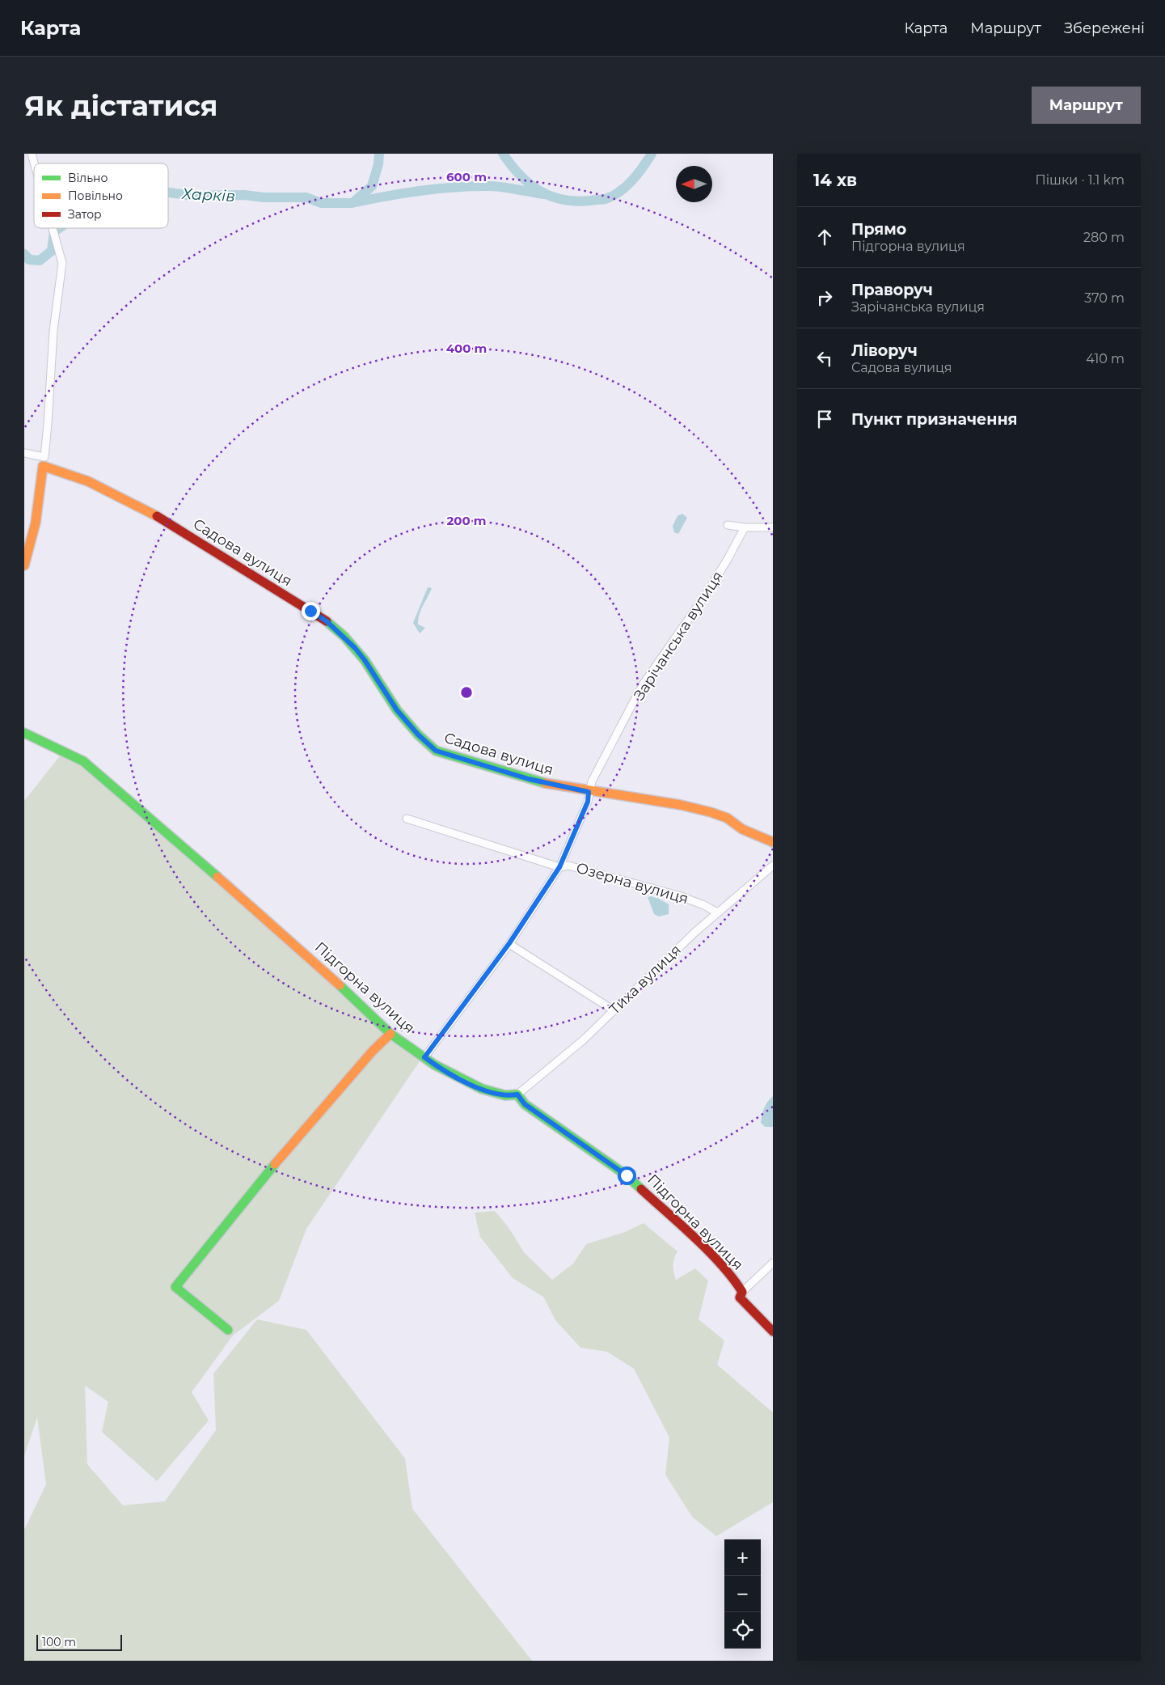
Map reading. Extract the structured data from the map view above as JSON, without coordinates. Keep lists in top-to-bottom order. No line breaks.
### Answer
{"streets":{"street":["Садова вулиця","Зарічанська вулиця","Озерна вулиця","Тиха вулиця","Підгорна вулиця"]},"crossings":[["Садова вулиця","Зарічанська вулиця"],["Зарічанська вулиця","Озерна вулиця"],["Зарічанська вулиця","Підгорна вулиця"],["Озерна вулиця","Тиха вулиця"],["Тиха вулиця","Підгорна вулиця"]],"water":["Харків"],"legend":["Вільно","Повільно","Затор"],"scale_bar":"100 m","north":"left","page":{"header":"Карта","nav":["Карта","Маршрут","Збережені"],"buttons":"Маршрут","title":"Як дістатися","heading":["14 хв","Пішки · 1.1 km"],"list":[["Прямо","Підгорна вулиця","280 m"],["Праворуч","Зарічанська вулиця","370 m"],["Ліворуч","Садова вулиця","410 m"],"Пункт призначення"],"map_buttons":["+","−"],"scale":"100 m"},"rings":["600 m","400 m","200 m"]}
